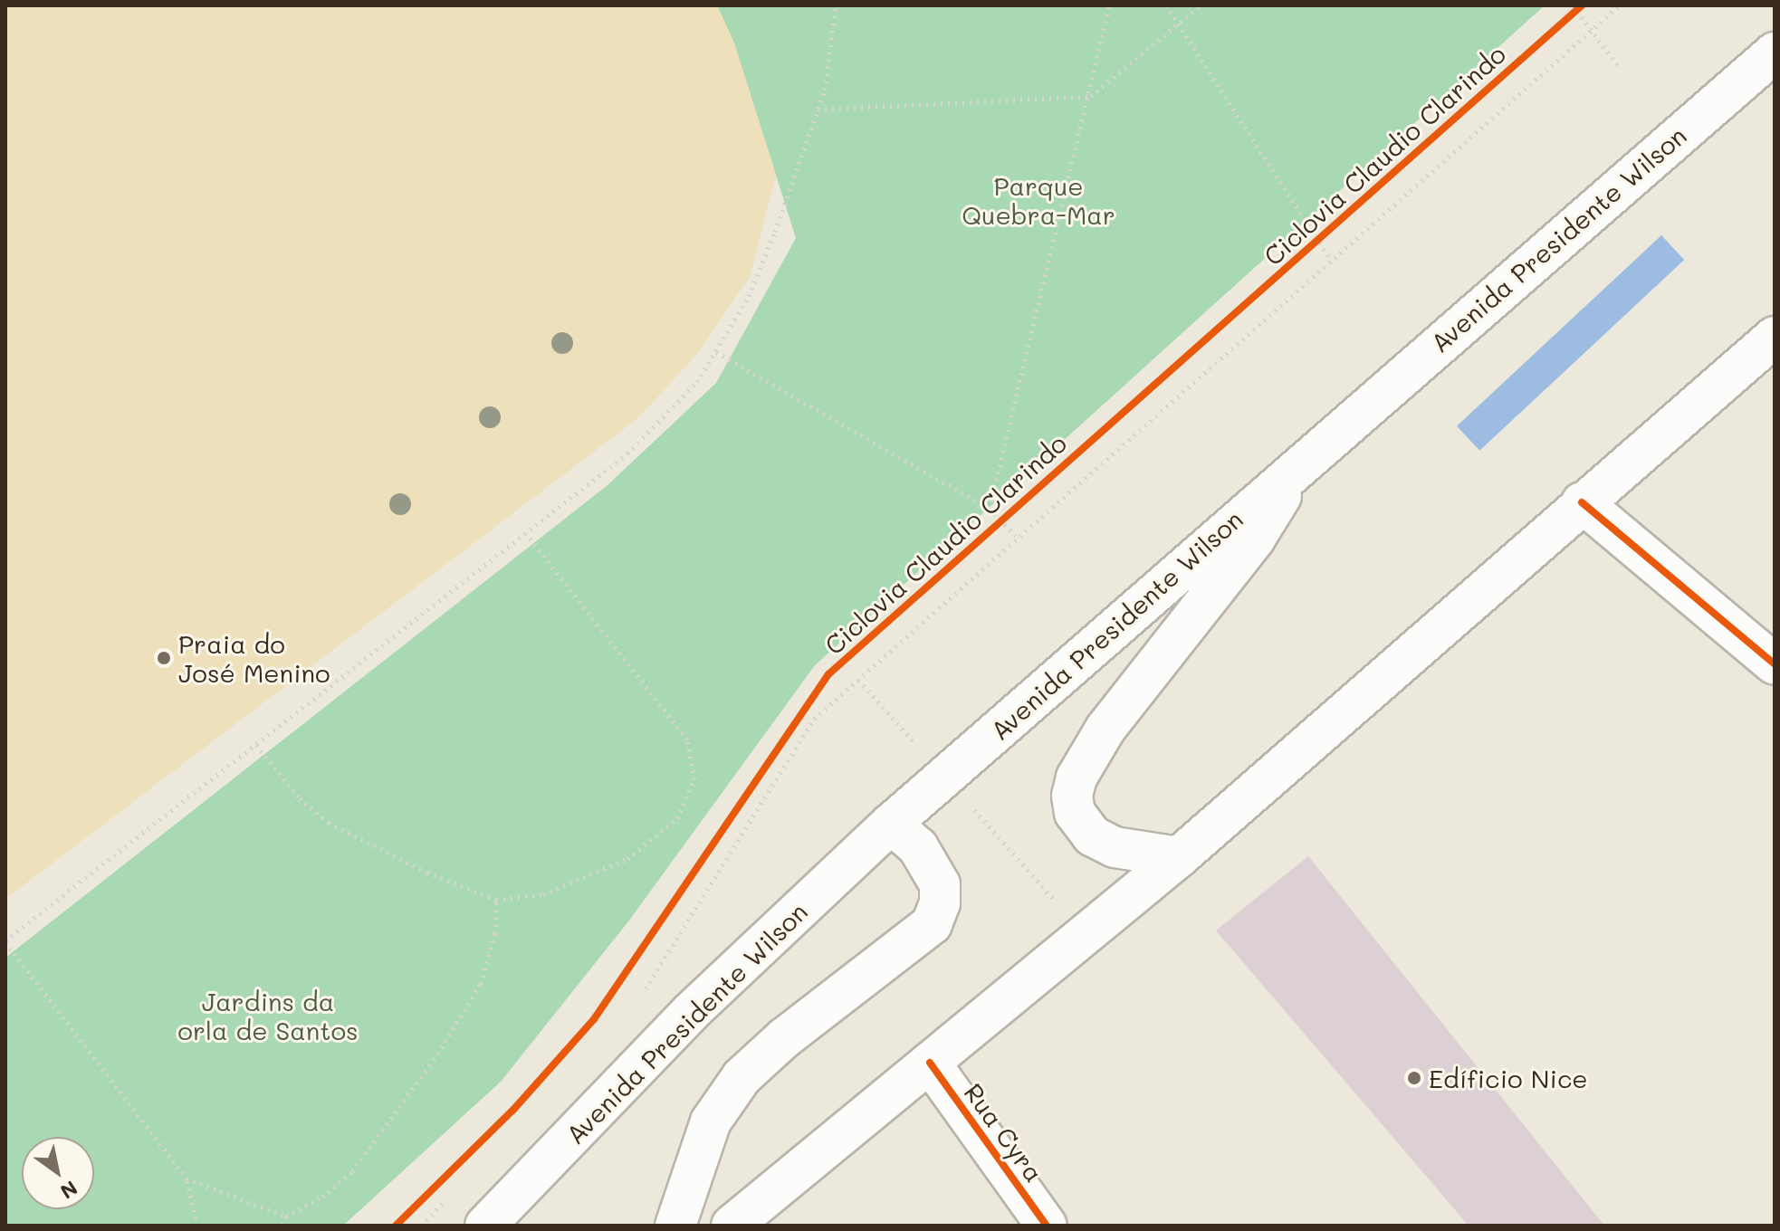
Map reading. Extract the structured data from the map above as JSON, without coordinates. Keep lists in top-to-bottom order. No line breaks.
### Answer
{"streets":{"main road":["Avenida Presidente Wilson","Rua Cyra"],"cycle path":["Ciclovia Claudio Clarindo"]},"parks":["Parque Quebra-Mar","Jardins da orla de Santos"],"places":["Praia do José Menino","Edíficio Nice"],"north":"bottom right"}
